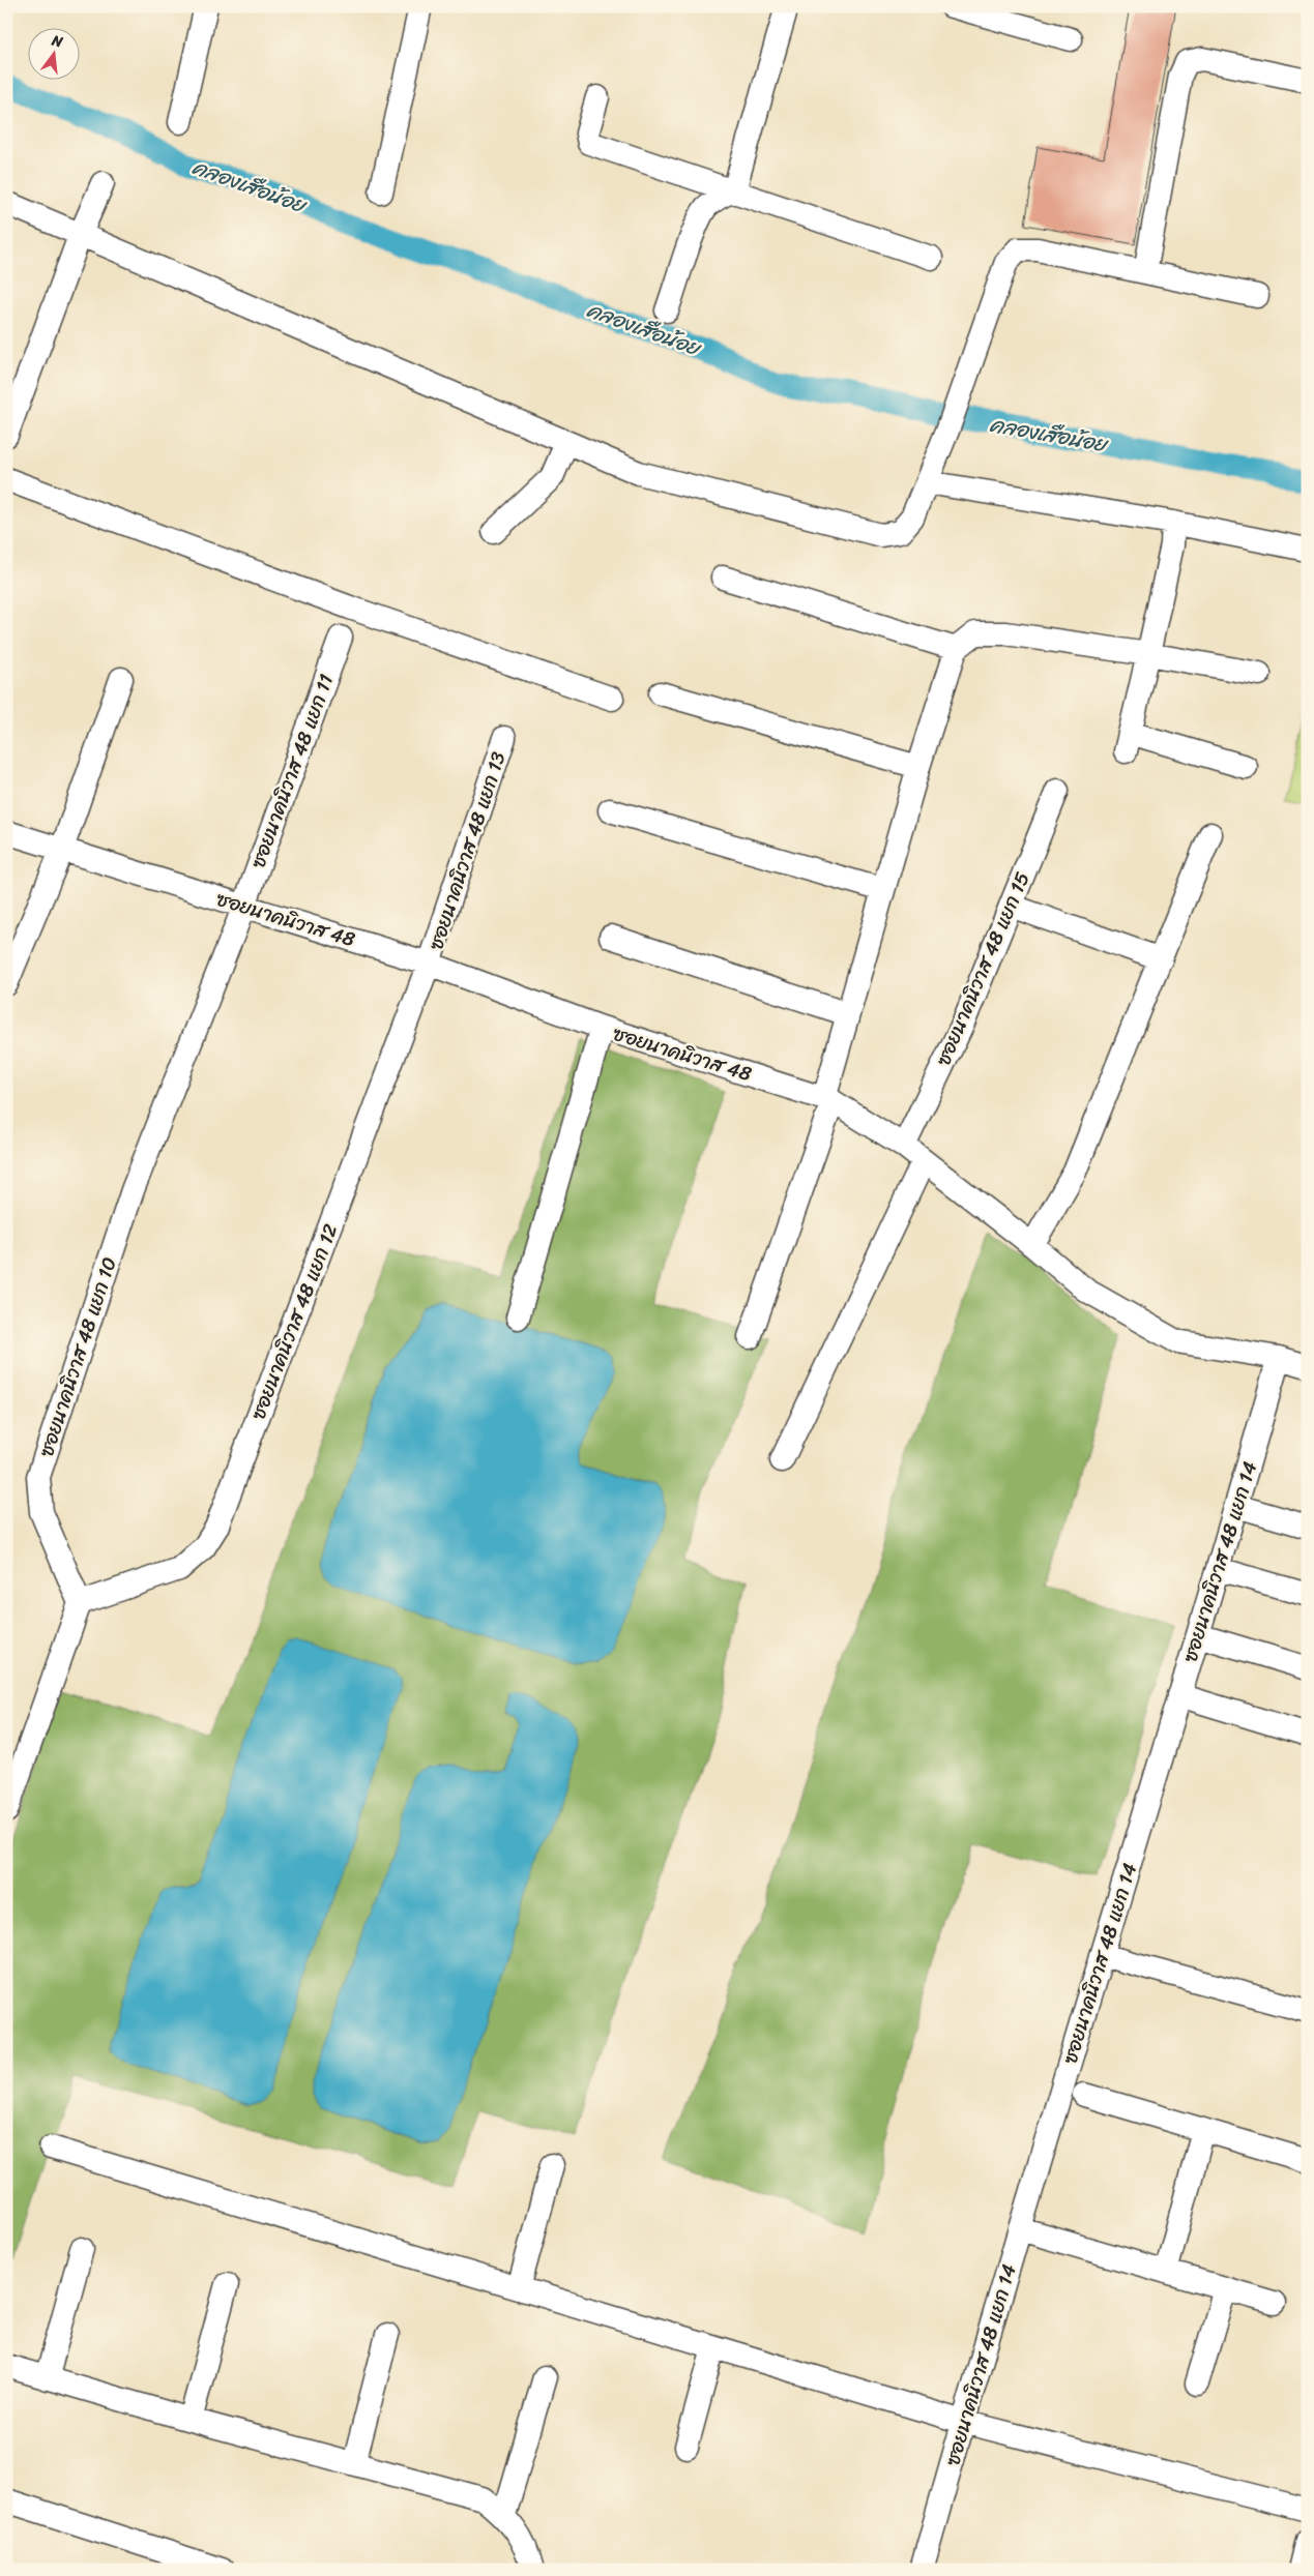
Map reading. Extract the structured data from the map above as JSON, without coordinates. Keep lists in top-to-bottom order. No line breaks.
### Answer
{"streets":{"street":["ซอยนาคนิวาส 48 แยก 11","ซอยนาคนิวาส 48 แยก 13","ซอยนาคนิวาส 48","ซอยนาคนิวาส 48 แยก 15","ซอยนาคนิวาส 48 แยก 12","ซอยนาคนิวาส 48 แยก 10","ซอยนาคนิวาส 48 แยก 14"]},"crossings":[["ซอยนาคนิวาส 48 แยก 11","ซอยนาคนิวาส 48"],["ซอยนาคนิวาส 48 แยก 11","ซอยนาคนิวาส 48 แยก 10"],["ซอยนาคนิวาส 48 แยก 13","ซอยนาคนิวาส 48"],["ซอยนาคนิวาส 48 แยก 13","ซอยนาคนิวาส 48 แยก 12"],["ซอยนาคนิวาส 48","ซอยนาคนิวาส 48 แยก 15"],["ซอยนาคนิวาส 48","ซอยนาคนิวาส 48 แยก 12"],["ซอยนาคนิวาส 48","ซอยนาคนิวาส 48 แยก 10"],["ซอยนาคนิวาส 48","ซอยนาคนิวาส 48 แยก 14"],["ซอยนาคนิวาส 48 แยก 12","ซอยนาคนิวาส 48 แยก 10"]],"water":["คลองเสือน้อย"],"north":"top"}
